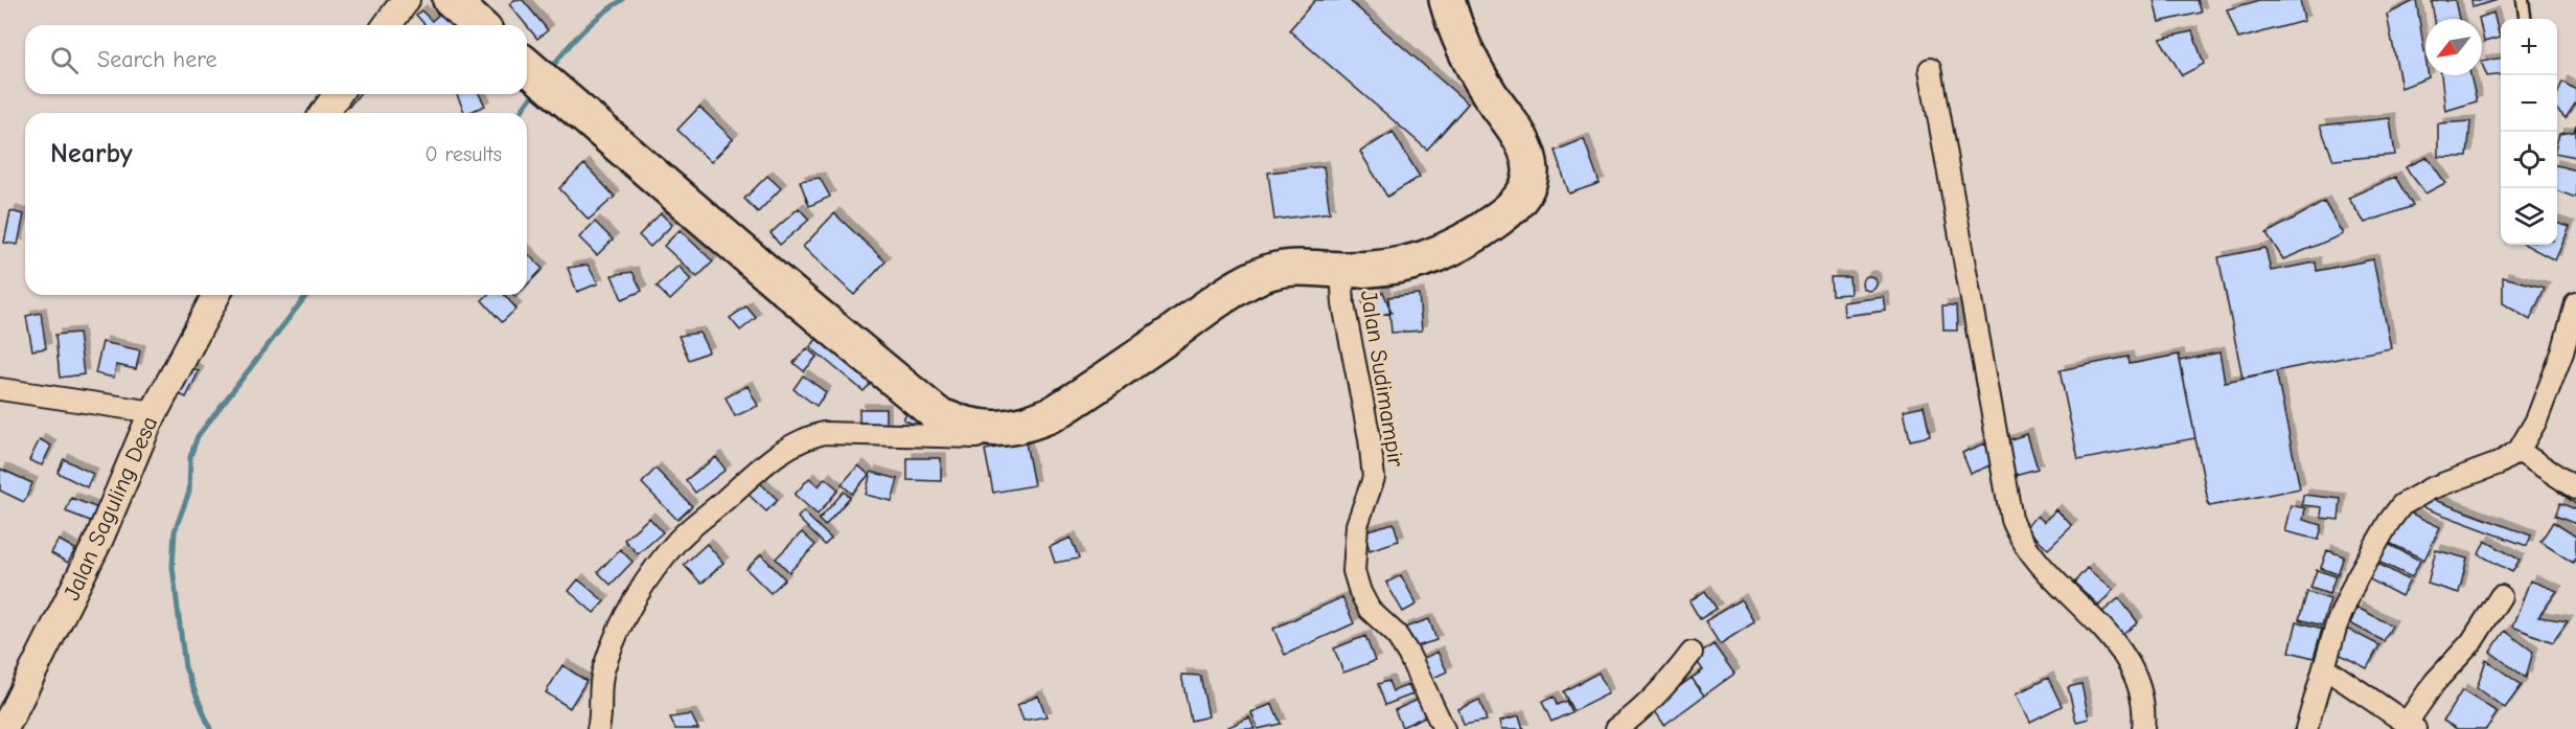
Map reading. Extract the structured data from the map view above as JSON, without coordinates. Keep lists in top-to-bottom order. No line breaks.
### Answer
{"streets":{"street":["Jalan Sudimampir","Jalan Saguling Desa"]},"north":"bottom left","page":{"map_buttons":["+","−"],"search":"Search here","heading":["Nearby","0 results"]}}
